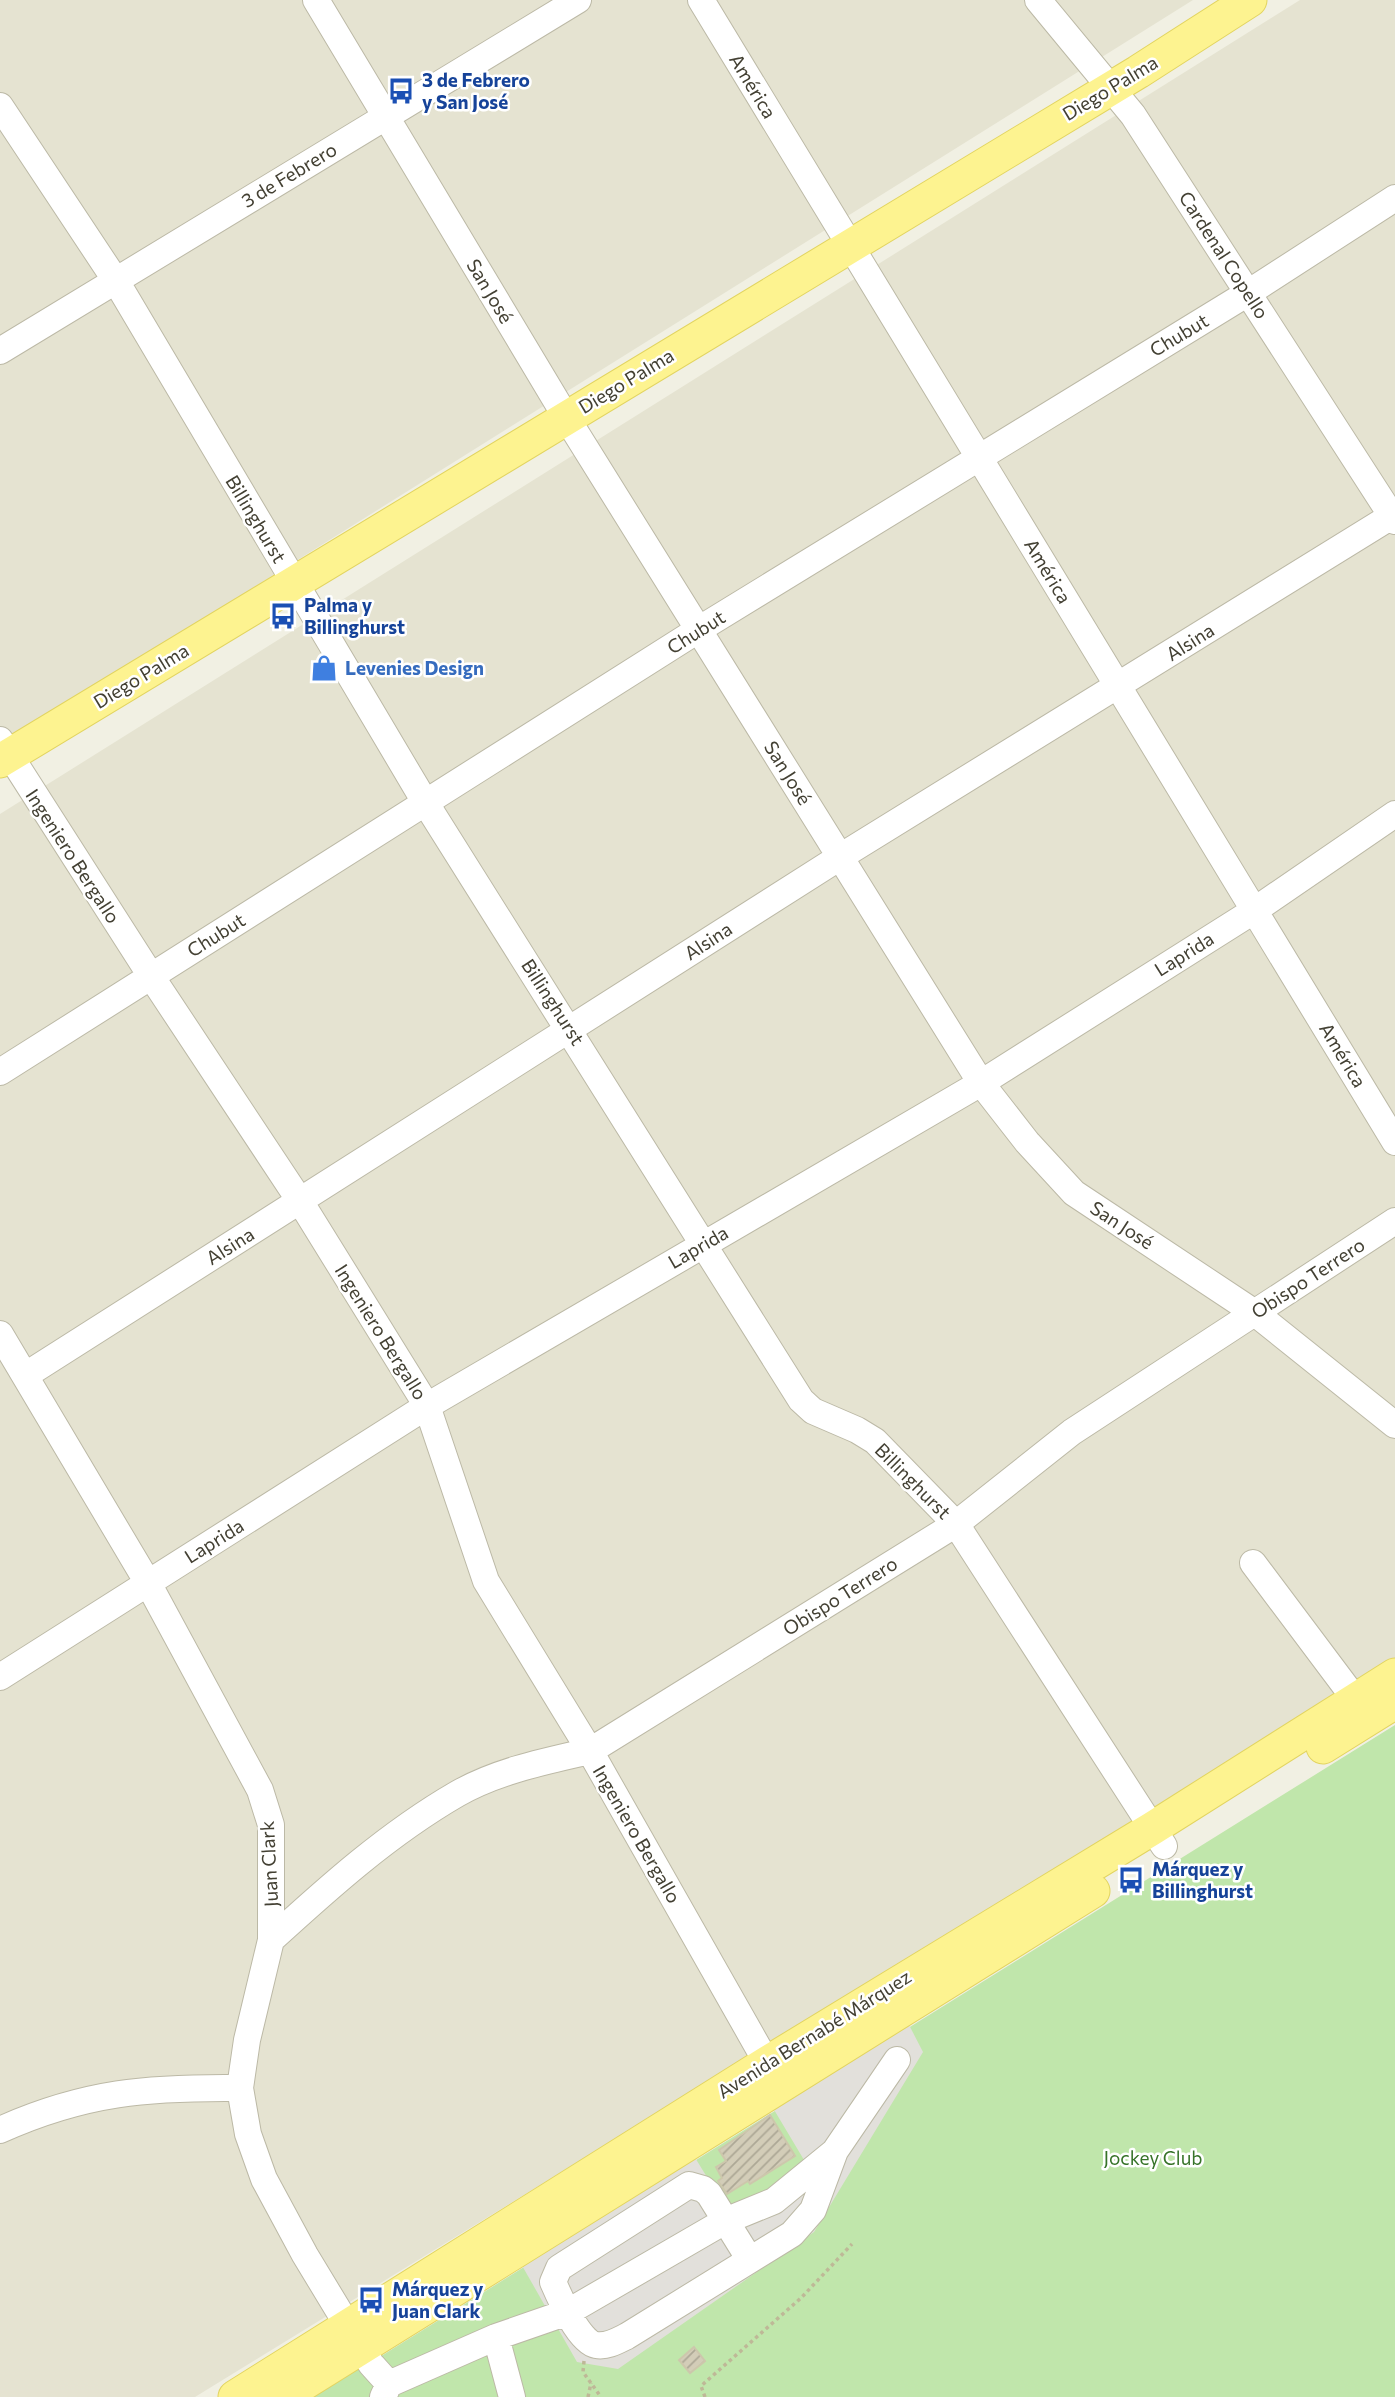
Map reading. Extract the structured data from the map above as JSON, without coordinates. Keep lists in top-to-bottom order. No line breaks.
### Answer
{"streets":{"main road":["Diego Palma","Avenida Bernabé Márquez"],"street":["América","3 de Febrero","Cardenal Copello","San José","Chubut","Billinghurst","Alsina","Ingeniero Bergallo","Laprida","Obispo Terrero","Juan Clark"]},"crossings":[["América","Diego Palma"],["América","Chubut"],["América","Alsina"],["América","Laprida"],["Diego Palma","Cardenal Copello"],["Diego Palma","San José"],["Diego Palma","Billinghurst"],["Diego Palma","Ingeniero Bergallo"],["3 de Febrero","San José"],["3 de Febrero","Billinghurst"],["Cardenal Copello","Chubut"],["Cardenal Copello","Alsina"],["San José","Chubut"],["San José","Alsina"],["San José","Laprida"],["San José","Obispo Terrero"],["Chubut","Billinghurst"],["Chubut","Ingeniero Bergallo"],["Billinghurst","Alsina"],["Billinghurst","Laprida"],["Billinghurst","Obispo Terrero"],["Billinghurst","Avenida Bernabé Márquez"],["Alsina","Ingeniero Bergallo"],["Alsina","Juan Clark"],["Ingeniero Bergallo","Laprida"],["Ingeniero Bergallo","Obispo Terrero"],["Ingeniero Bergallo","Avenida Bernabé Márquez"],["Laprida","Juan Clark"],["Obispo Terrero","Juan Clark"],["Juan Clark","Avenida Bernabé Márquez"]],"parks":["Jockey Club"],"places":{"bus stop":["3 de Febrero y San José","Palma y Billinghurst","Márquez y Billinghurst","Márquez y Juan Clark"],"shop":["Levenies Design"]}}
